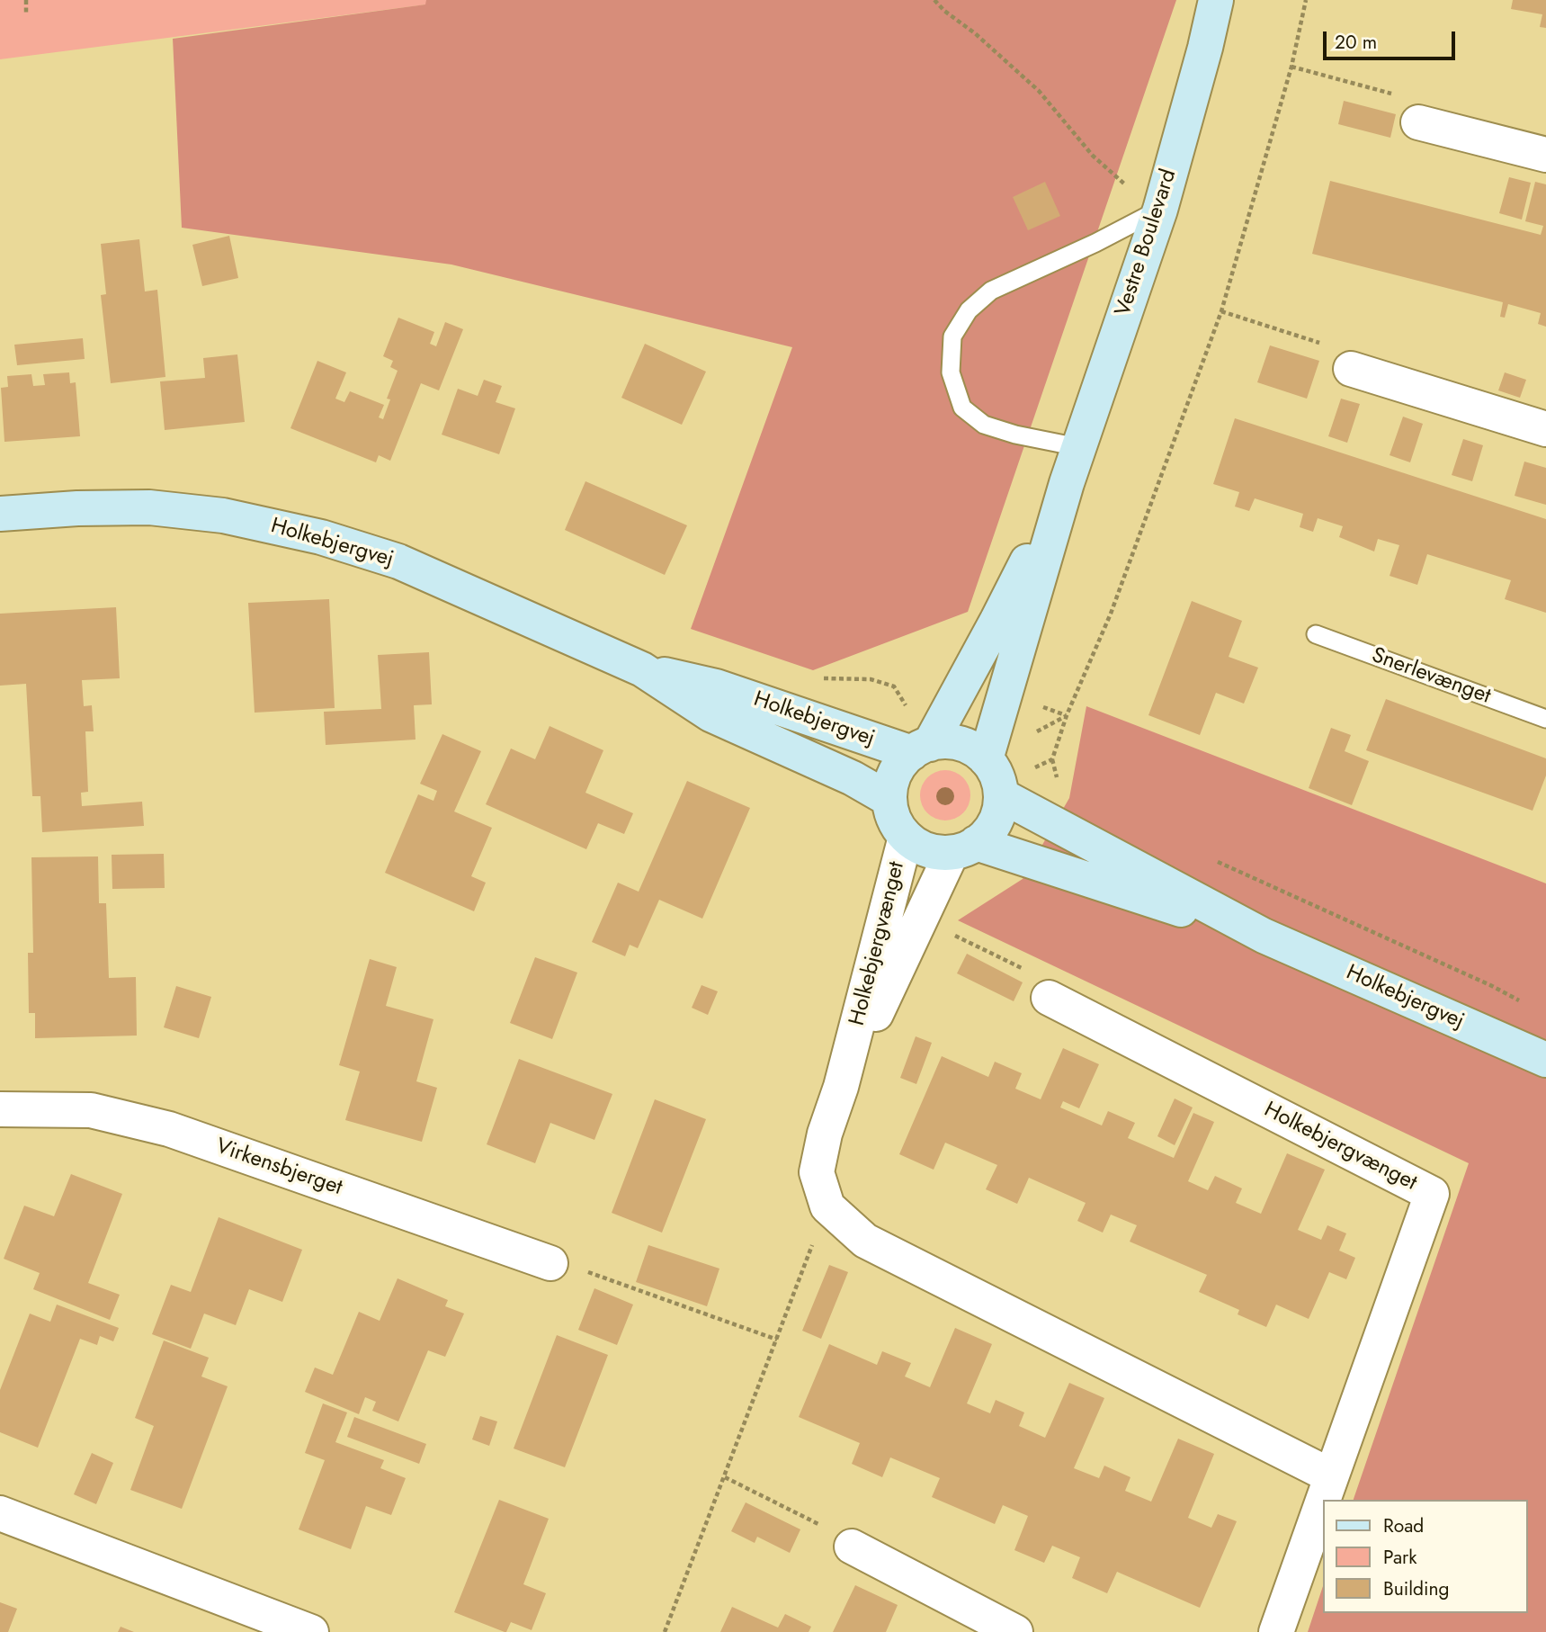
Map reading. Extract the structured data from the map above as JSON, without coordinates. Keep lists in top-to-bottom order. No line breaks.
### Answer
{"streets":{"street":["Vestre Boulevard","Holkebjergvej","Holkebjergvænget","Virkensbjerget"],"lane":["Snerlevænget"]},"crossings":[["Vestre Boulevard","Holkebjergvej"],["Vestre Boulevard","Holkebjergvænget"],["Holkebjergvej","Holkebjergvænget"]],"legend":["Road","Park","Building"],"scale_bar":"20 m"}
